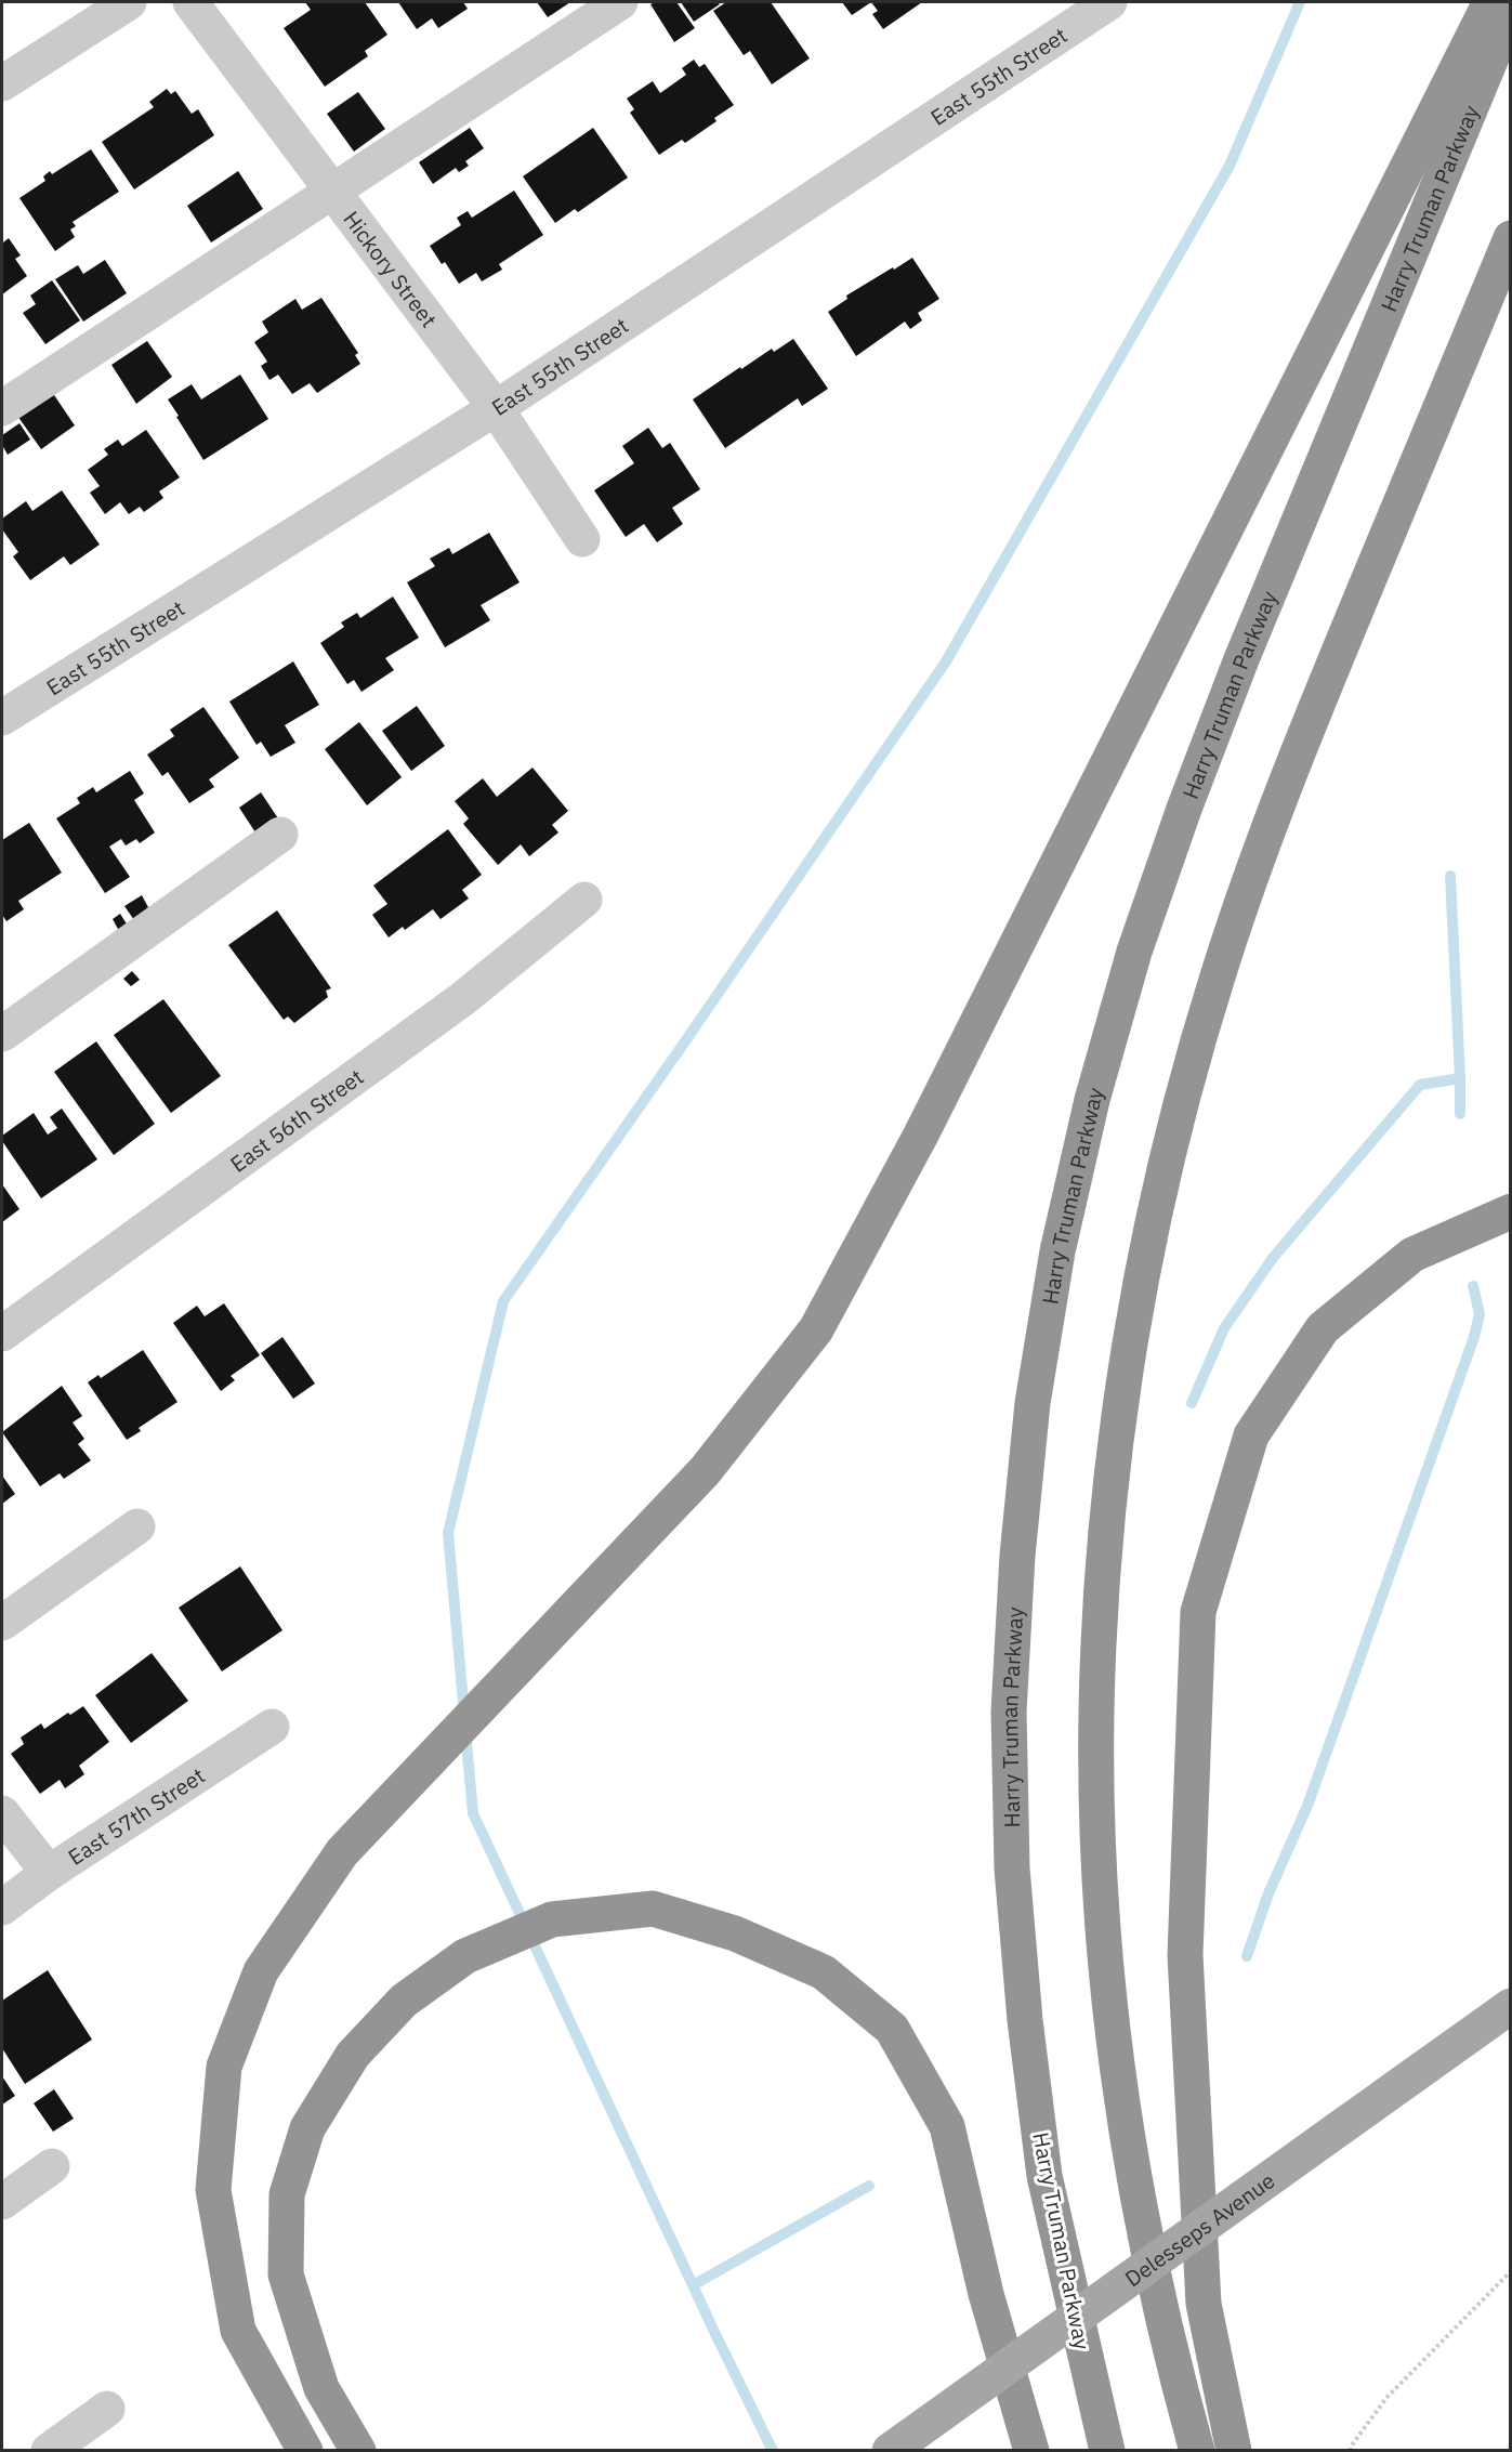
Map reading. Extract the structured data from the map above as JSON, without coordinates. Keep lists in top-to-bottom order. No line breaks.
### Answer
{"streets":{"highway":["Harry Truman Parkway"],"main road":["Delesseps Avenue"],"street":["East 55th Street","Hickory Street","East 56th Street","East 57th Street"]},"crossings":[["East 55th Street","Hickory Street"]]}
